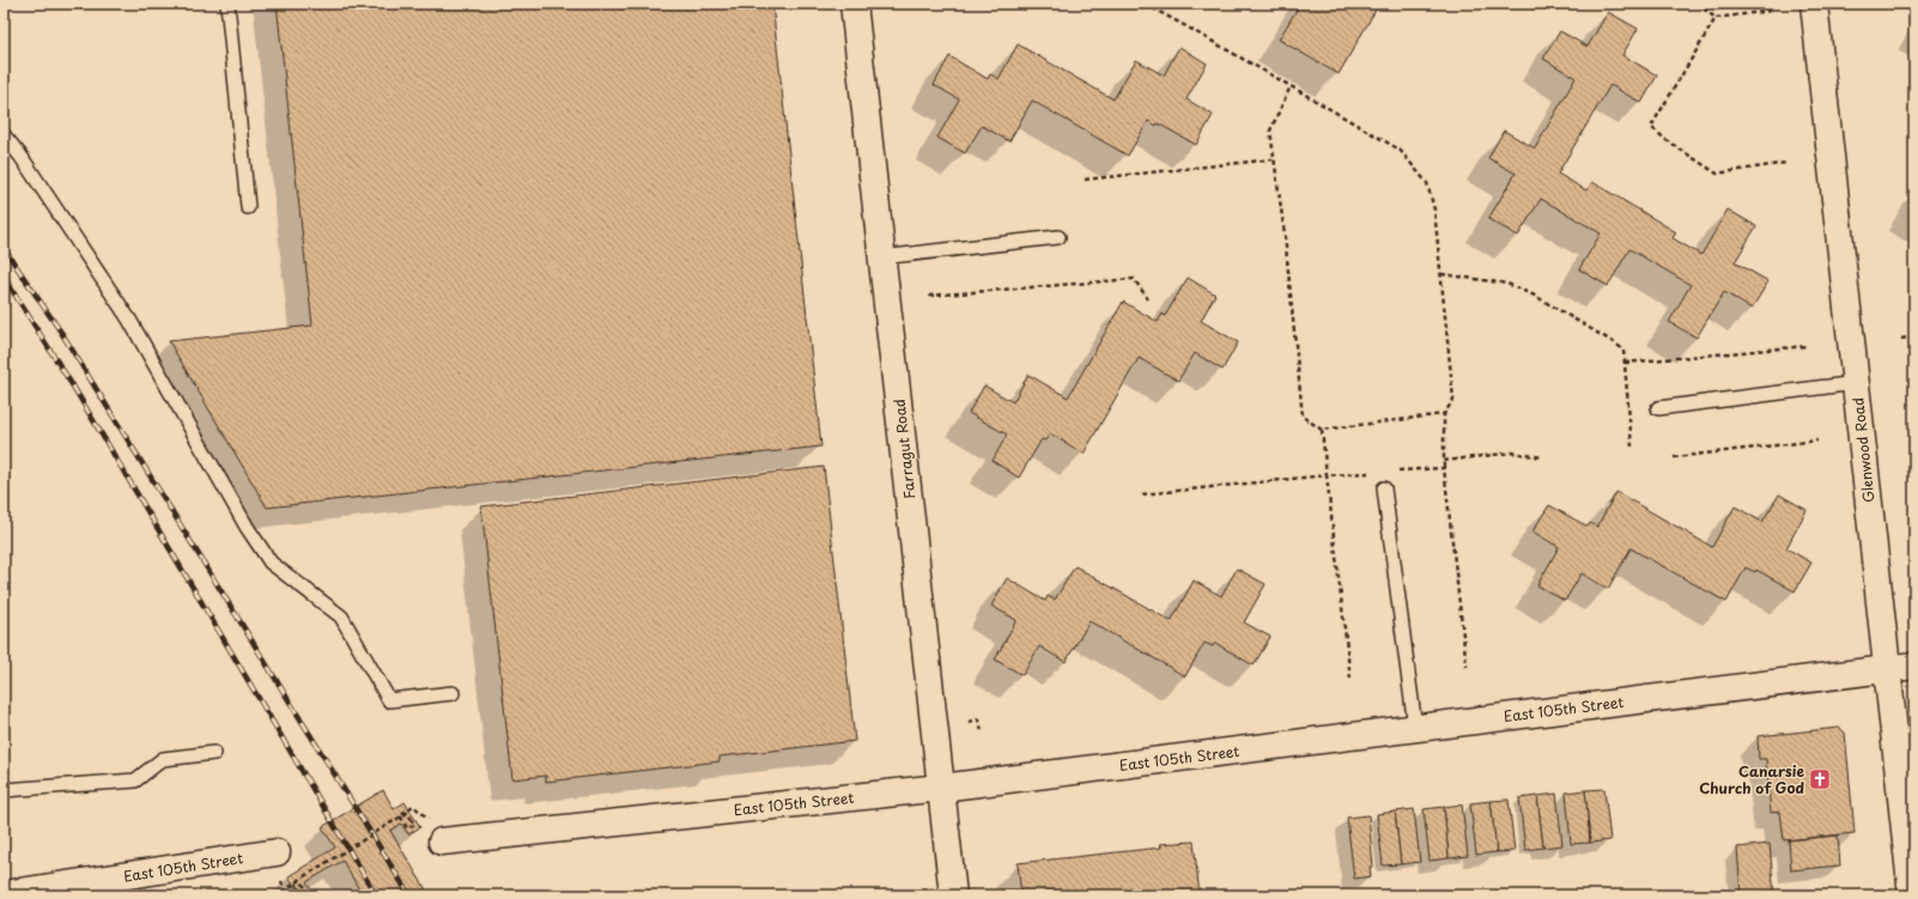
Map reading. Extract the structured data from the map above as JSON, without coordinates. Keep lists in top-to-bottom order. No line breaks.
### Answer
{"streets":{"street":["Farragut Road","Glenwood Road","East 105th Street"]},"crossings":[["Farragut Road","East 105th Street"],["Glenwood Road","East 105th Street"]],"places":{"church":["Canarsie Church of God"]}}
